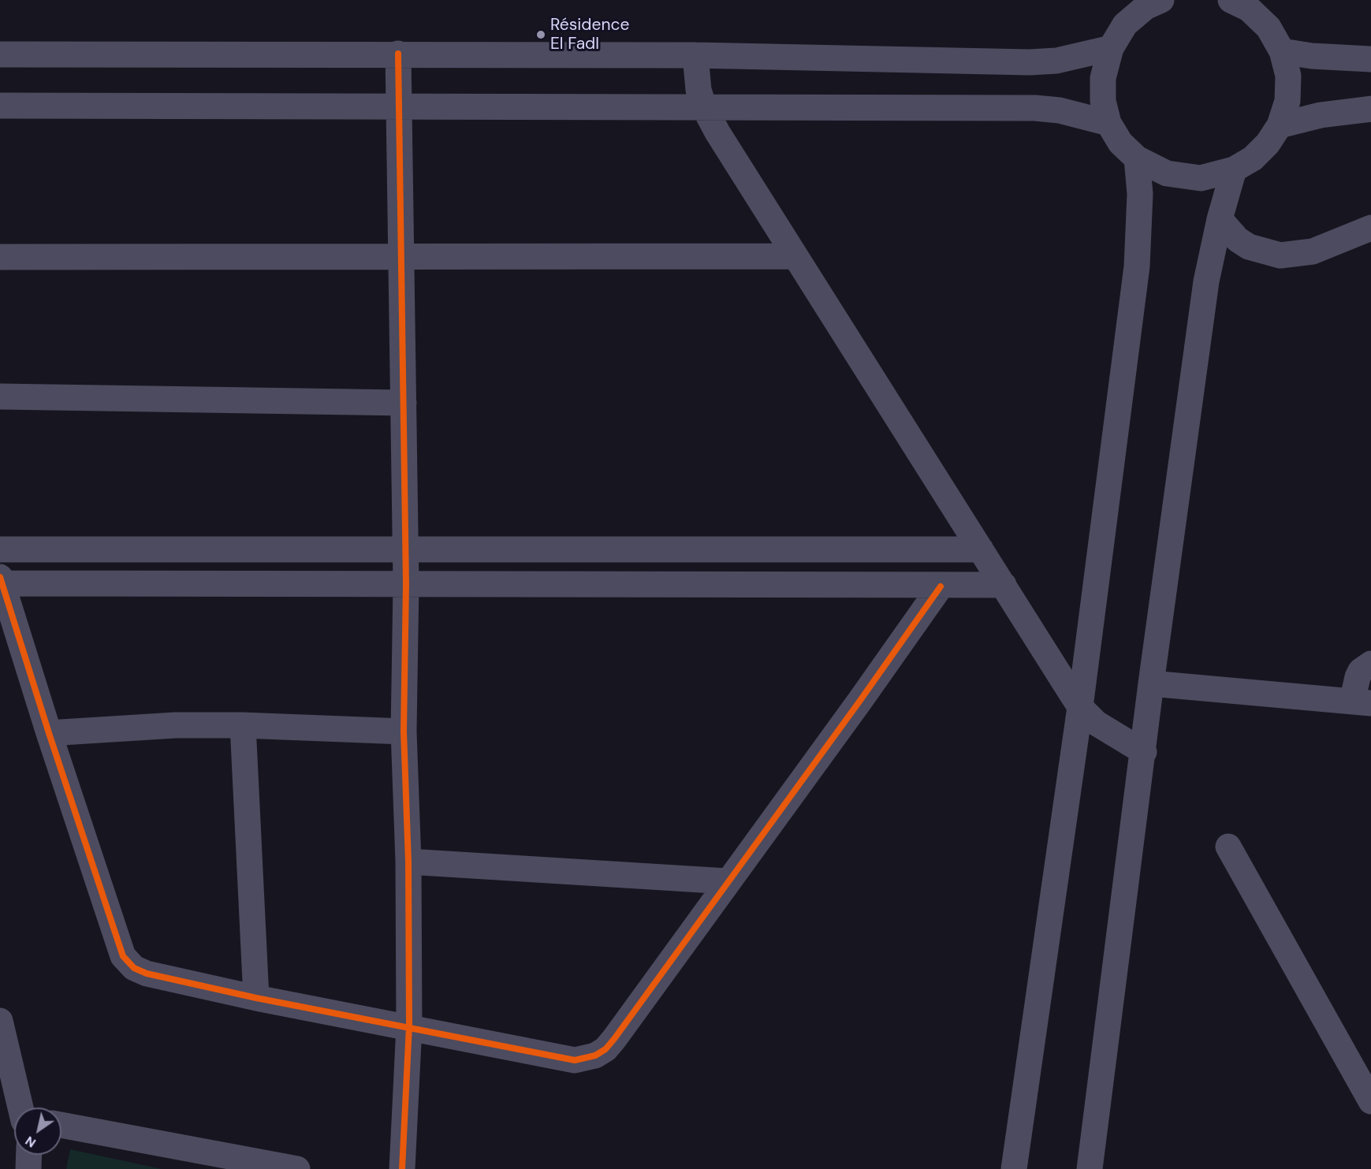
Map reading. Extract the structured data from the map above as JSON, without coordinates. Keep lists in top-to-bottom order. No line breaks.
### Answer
{"places":["Résidence El Fadl"],"north":"bottom left"}
